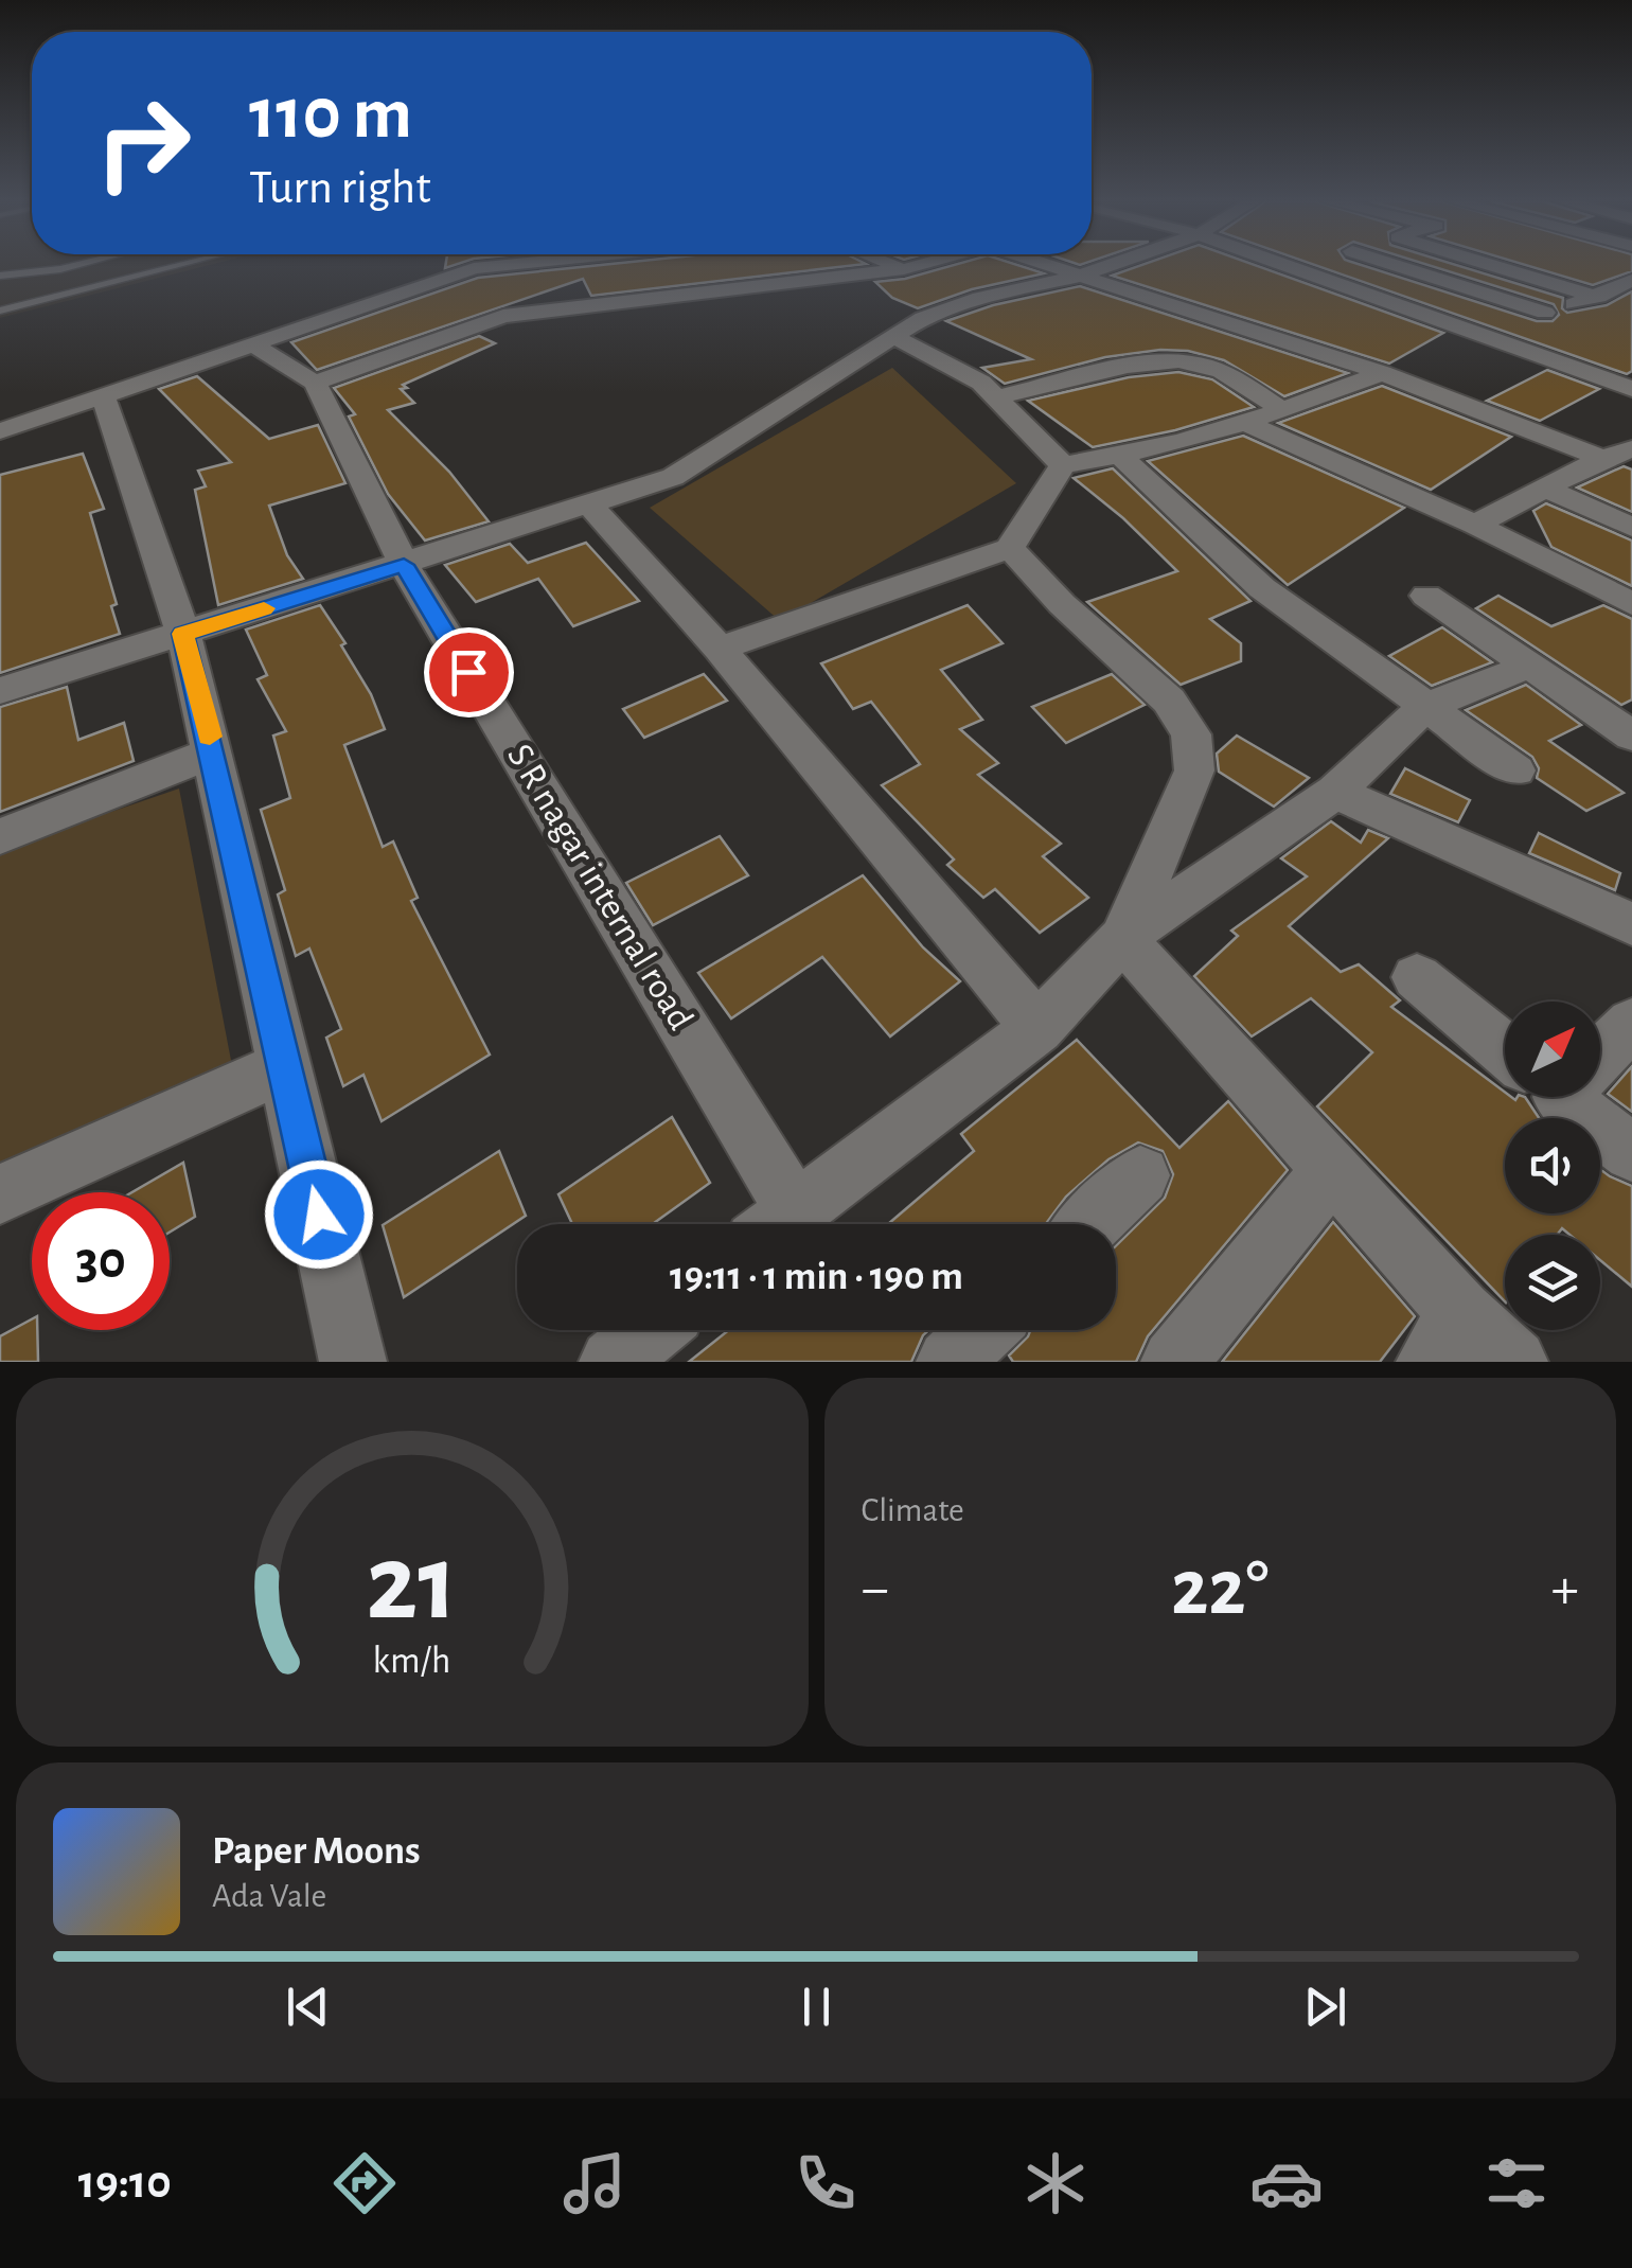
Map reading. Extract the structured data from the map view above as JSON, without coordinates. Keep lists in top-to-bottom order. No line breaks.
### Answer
{"streets":{"street":["S R nagar internal road"]},"north":"top right","page":{"turn":["110 m","Turn right"],"limit":"30","trip":"19:11 · 1 min · 190 m","tile":"Climate","heat":["−","22°","+"],"song":["Paper Moons","Ada Vale"],"tabs":"19:10","gauge":["21","km/h"]}}
